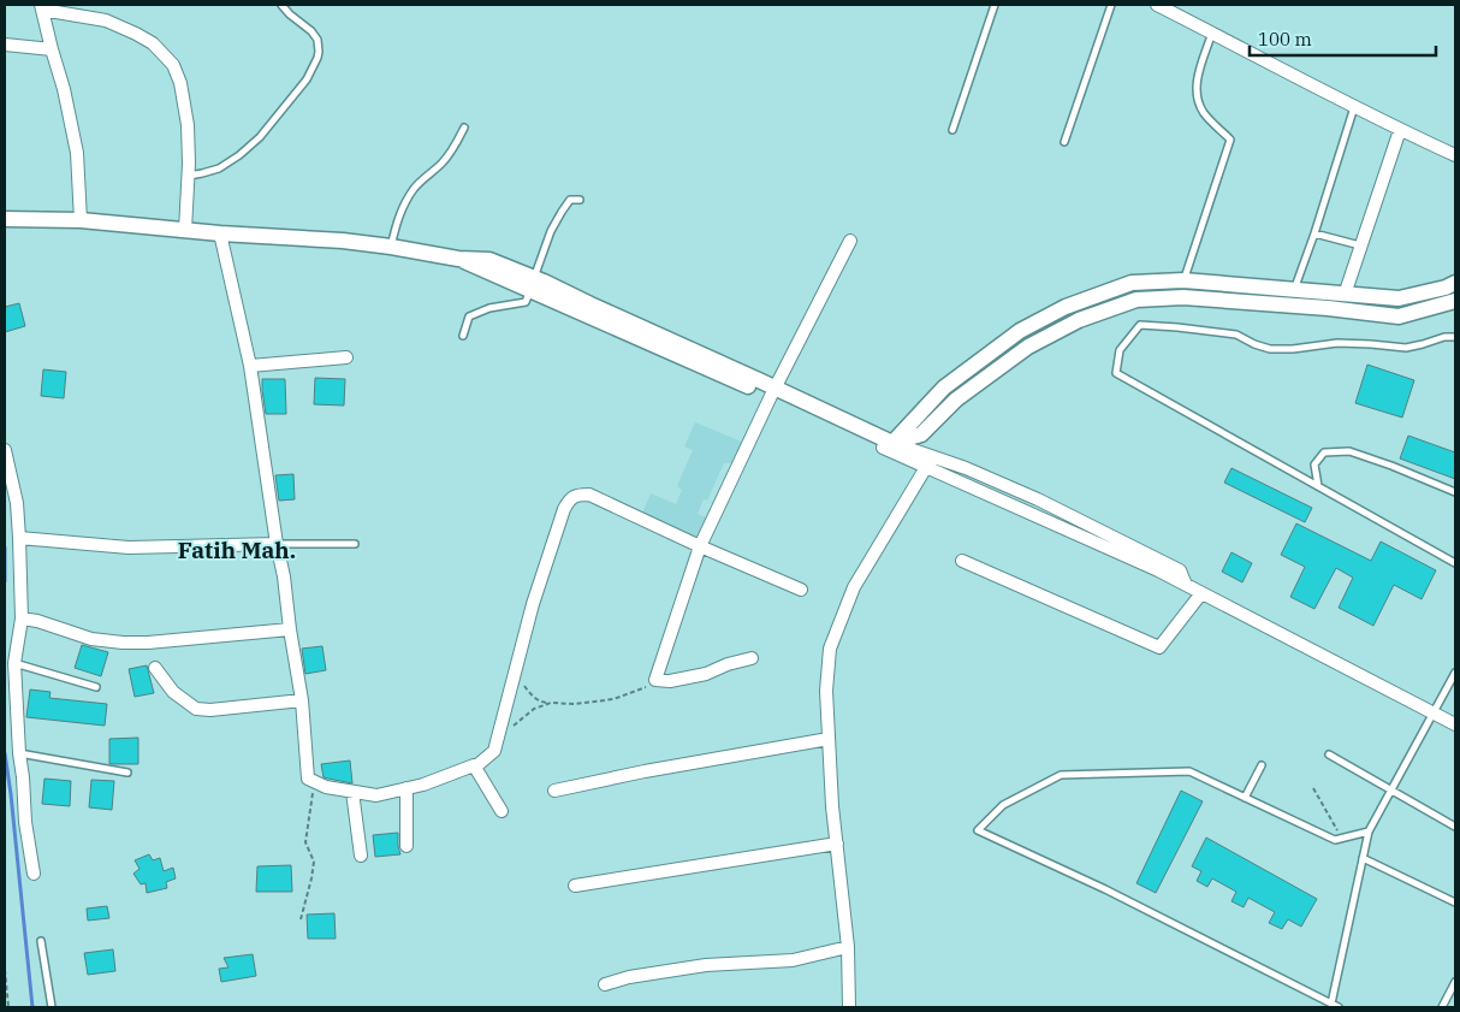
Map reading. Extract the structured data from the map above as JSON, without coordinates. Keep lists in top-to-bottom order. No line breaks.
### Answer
{"districts":["Fatih Mah."],"scale_bar":"100 m"}
